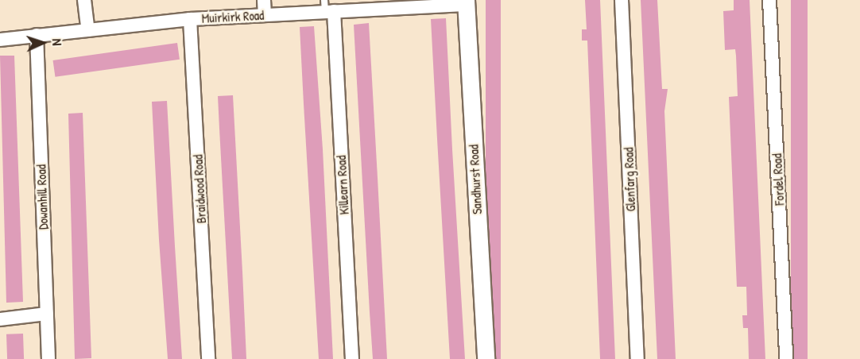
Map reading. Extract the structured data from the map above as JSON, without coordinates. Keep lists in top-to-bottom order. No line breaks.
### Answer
{"streets":{"street":["Muirkirk Road","Sandhurst Road","Glenfarg Road","Fordel Road","Killearn Road","Braidwood Road","Dowanhill Road"]},"crossings":[["Muirkirk Road","Sandhurst Road"],["Muirkirk Road","Killearn Road"],["Muirkirk Road","Braidwood Road"],["Muirkirk Road","Dowanhill Road"]],"north":"right"}
